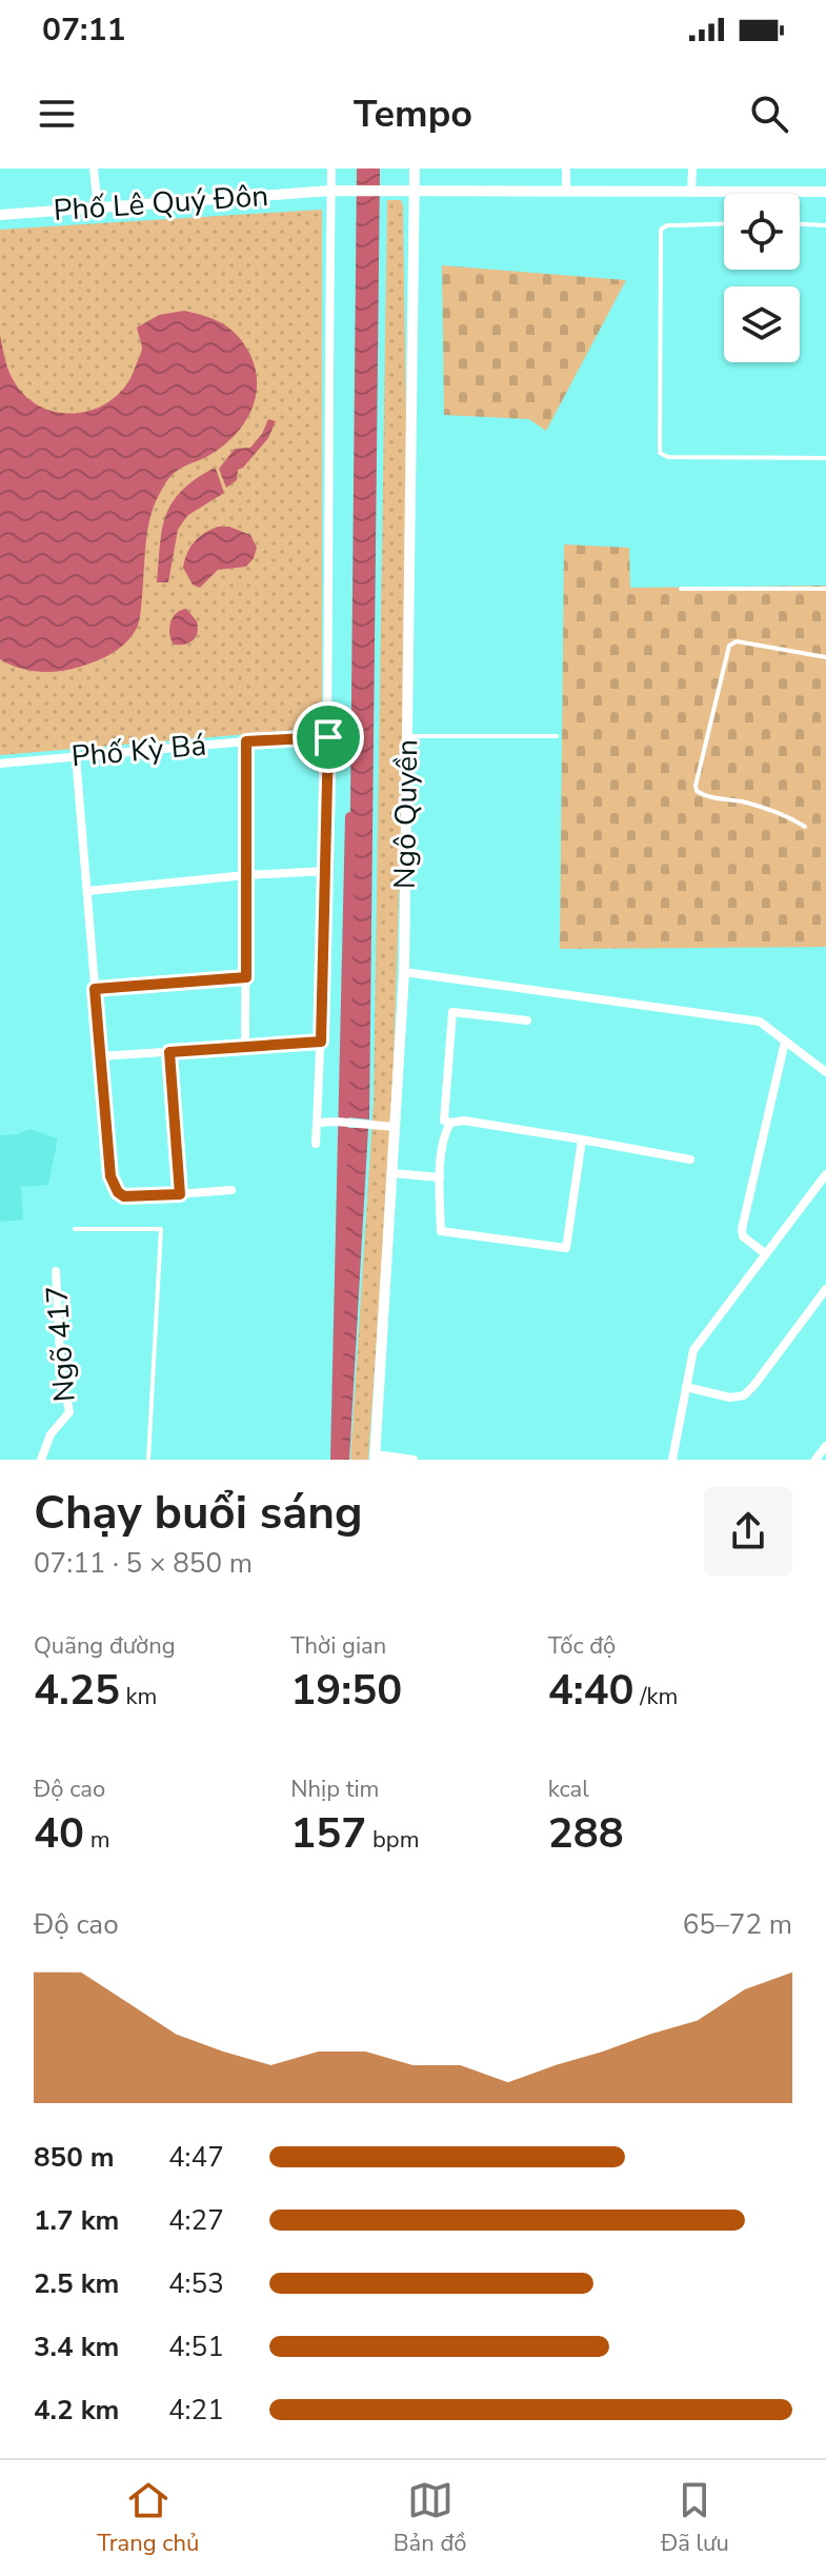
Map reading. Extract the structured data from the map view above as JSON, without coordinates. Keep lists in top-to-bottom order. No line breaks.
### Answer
{"streets":{"street":["Phố Lê Quý Đôn","Phố Kỳ Bá","Ngô Quyền","Ngõ 417"]},"crossings":[["Phố Lê Quý Đôn","Ngô Quyền"]],"page":{"status":"07:11","header":"Tempo","heading":["Chạy buổi sáng","07:11 · 5 × 850 m"],"stats":[["Quãng đường","4.25 km"],["Thời gian","19:50"],["Tốc độ","4:40 /km"],["Độ cao","40 m"],["Nhịp tim","157 bpm"],["kcal","288"]],"chart":["Độ cao","65–72 m"],"list":[{"name":"850 m","note":"4:47"},{"name":"1.7 km","note":"4:27"},{"name":"2.5 km","note":"4:53"},{"name":"3.4 km","note":"4:51"},{"name":"4.2 km","note":"4:21"}],"tabs":["Trang chủ","Bản đồ","Đã lưu"]}}
